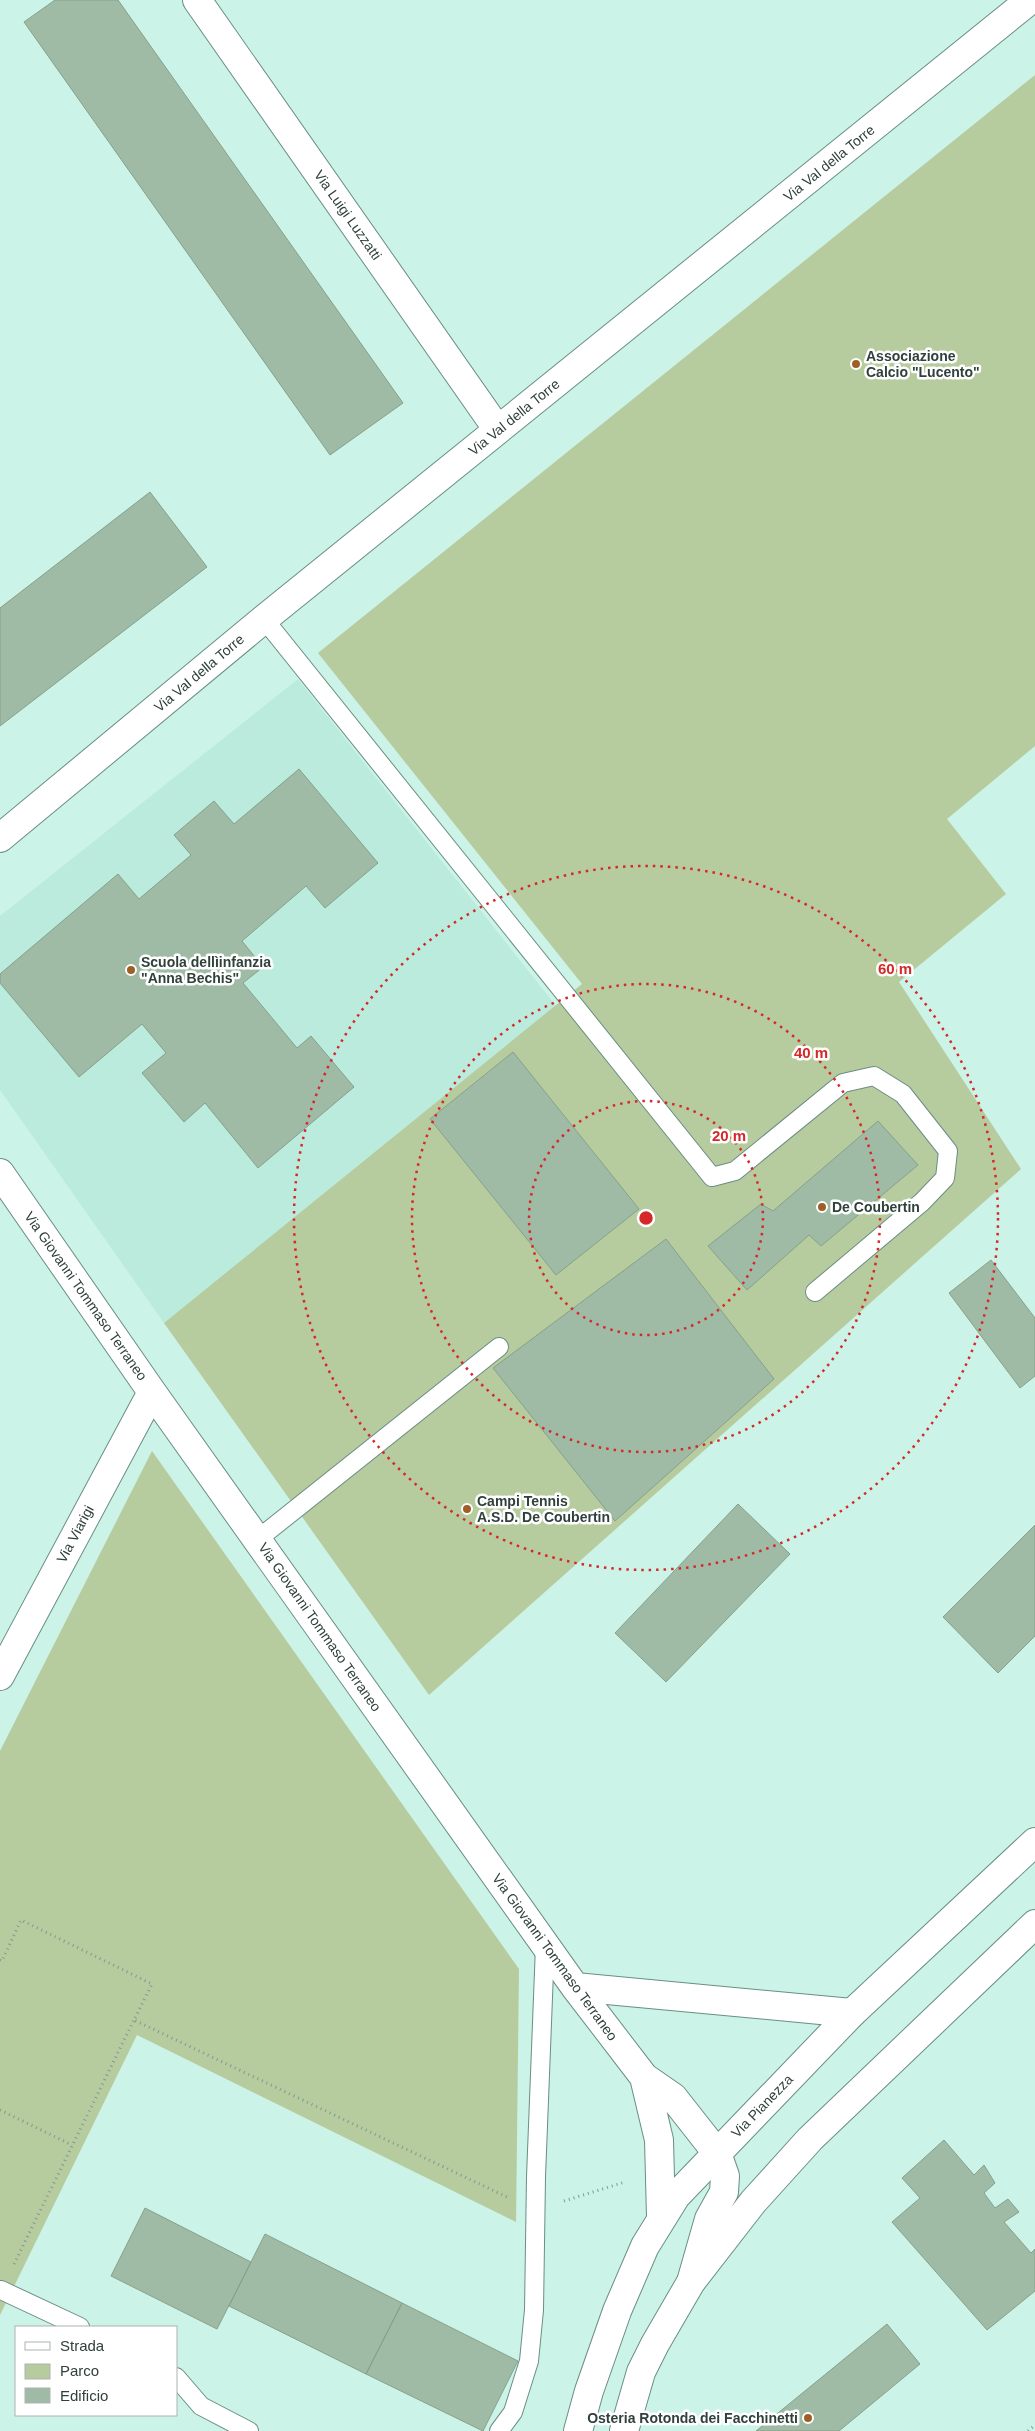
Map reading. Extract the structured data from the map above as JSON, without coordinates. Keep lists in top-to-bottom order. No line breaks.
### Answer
{"streets":{"street":["Via Val della Torre","Via Luigi Luzzatti","Via Giovanni Tommaso Terraneo","Via Viarigi","Via Pianezza"]},"crossings":[["Via Val della Torre","Via Luigi Luzzatti"],["Via Giovanni Tommaso Terraneo","Via Viarigi"],["Via Giovanni Tommaso Terraneo","Via Pianezza"]],"places":["Associazione Calcio \"Lucento\"","Scuola dellìinfanzia \"Anna Bechis\"","De Coubertin","Campi Tennis A.S.D. De Coubertin","Osteria Rotonda dei Facchinetti"],"legend":["Strada","Parco","Edificio"],"rings":["60 m","40 m","20 m"]}
